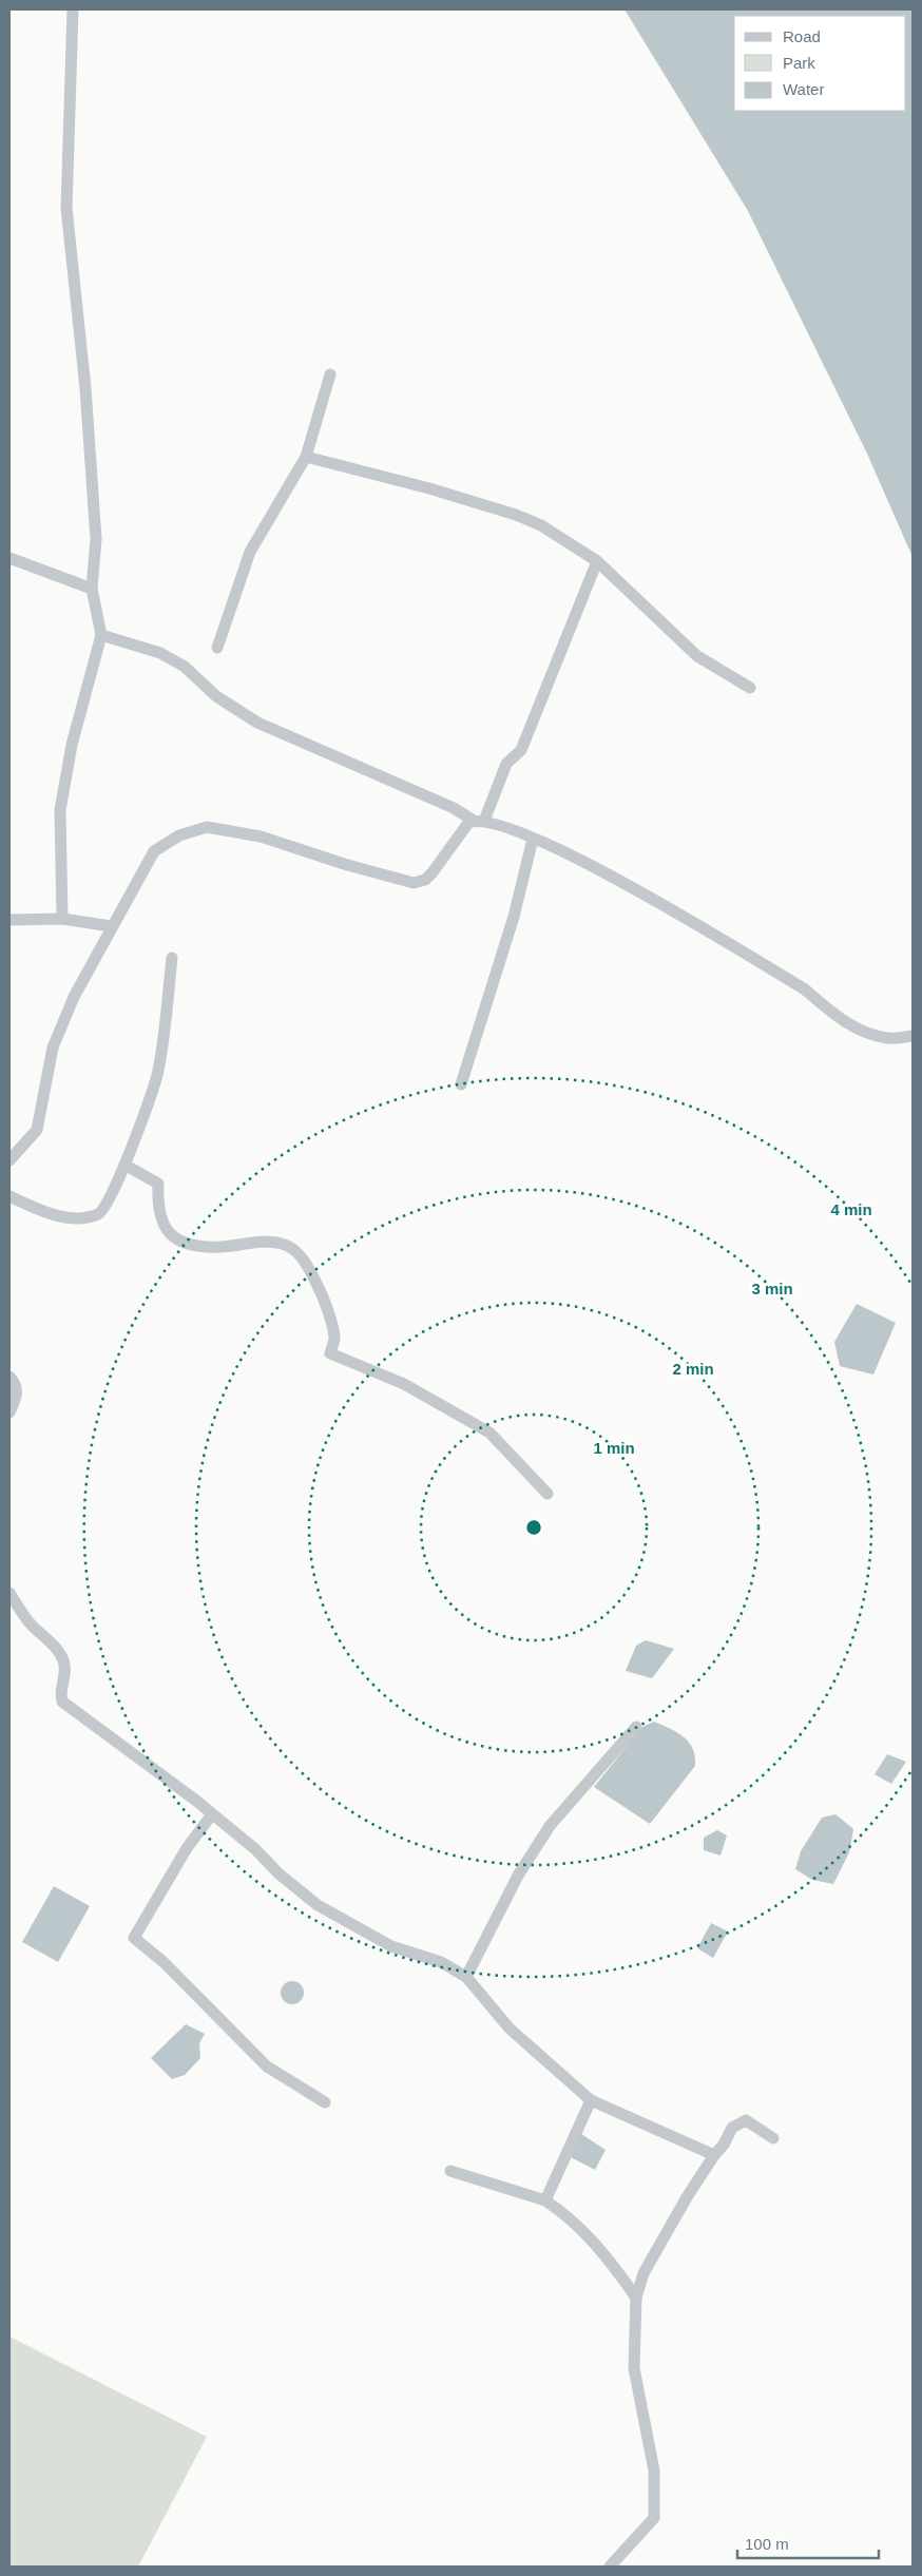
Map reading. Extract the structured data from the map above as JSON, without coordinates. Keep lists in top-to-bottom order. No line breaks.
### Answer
{"legend":["Road","Park","Water"],"scale_bar":"100 m","rings":["4 min","3 min","2 min","1 min"]}
